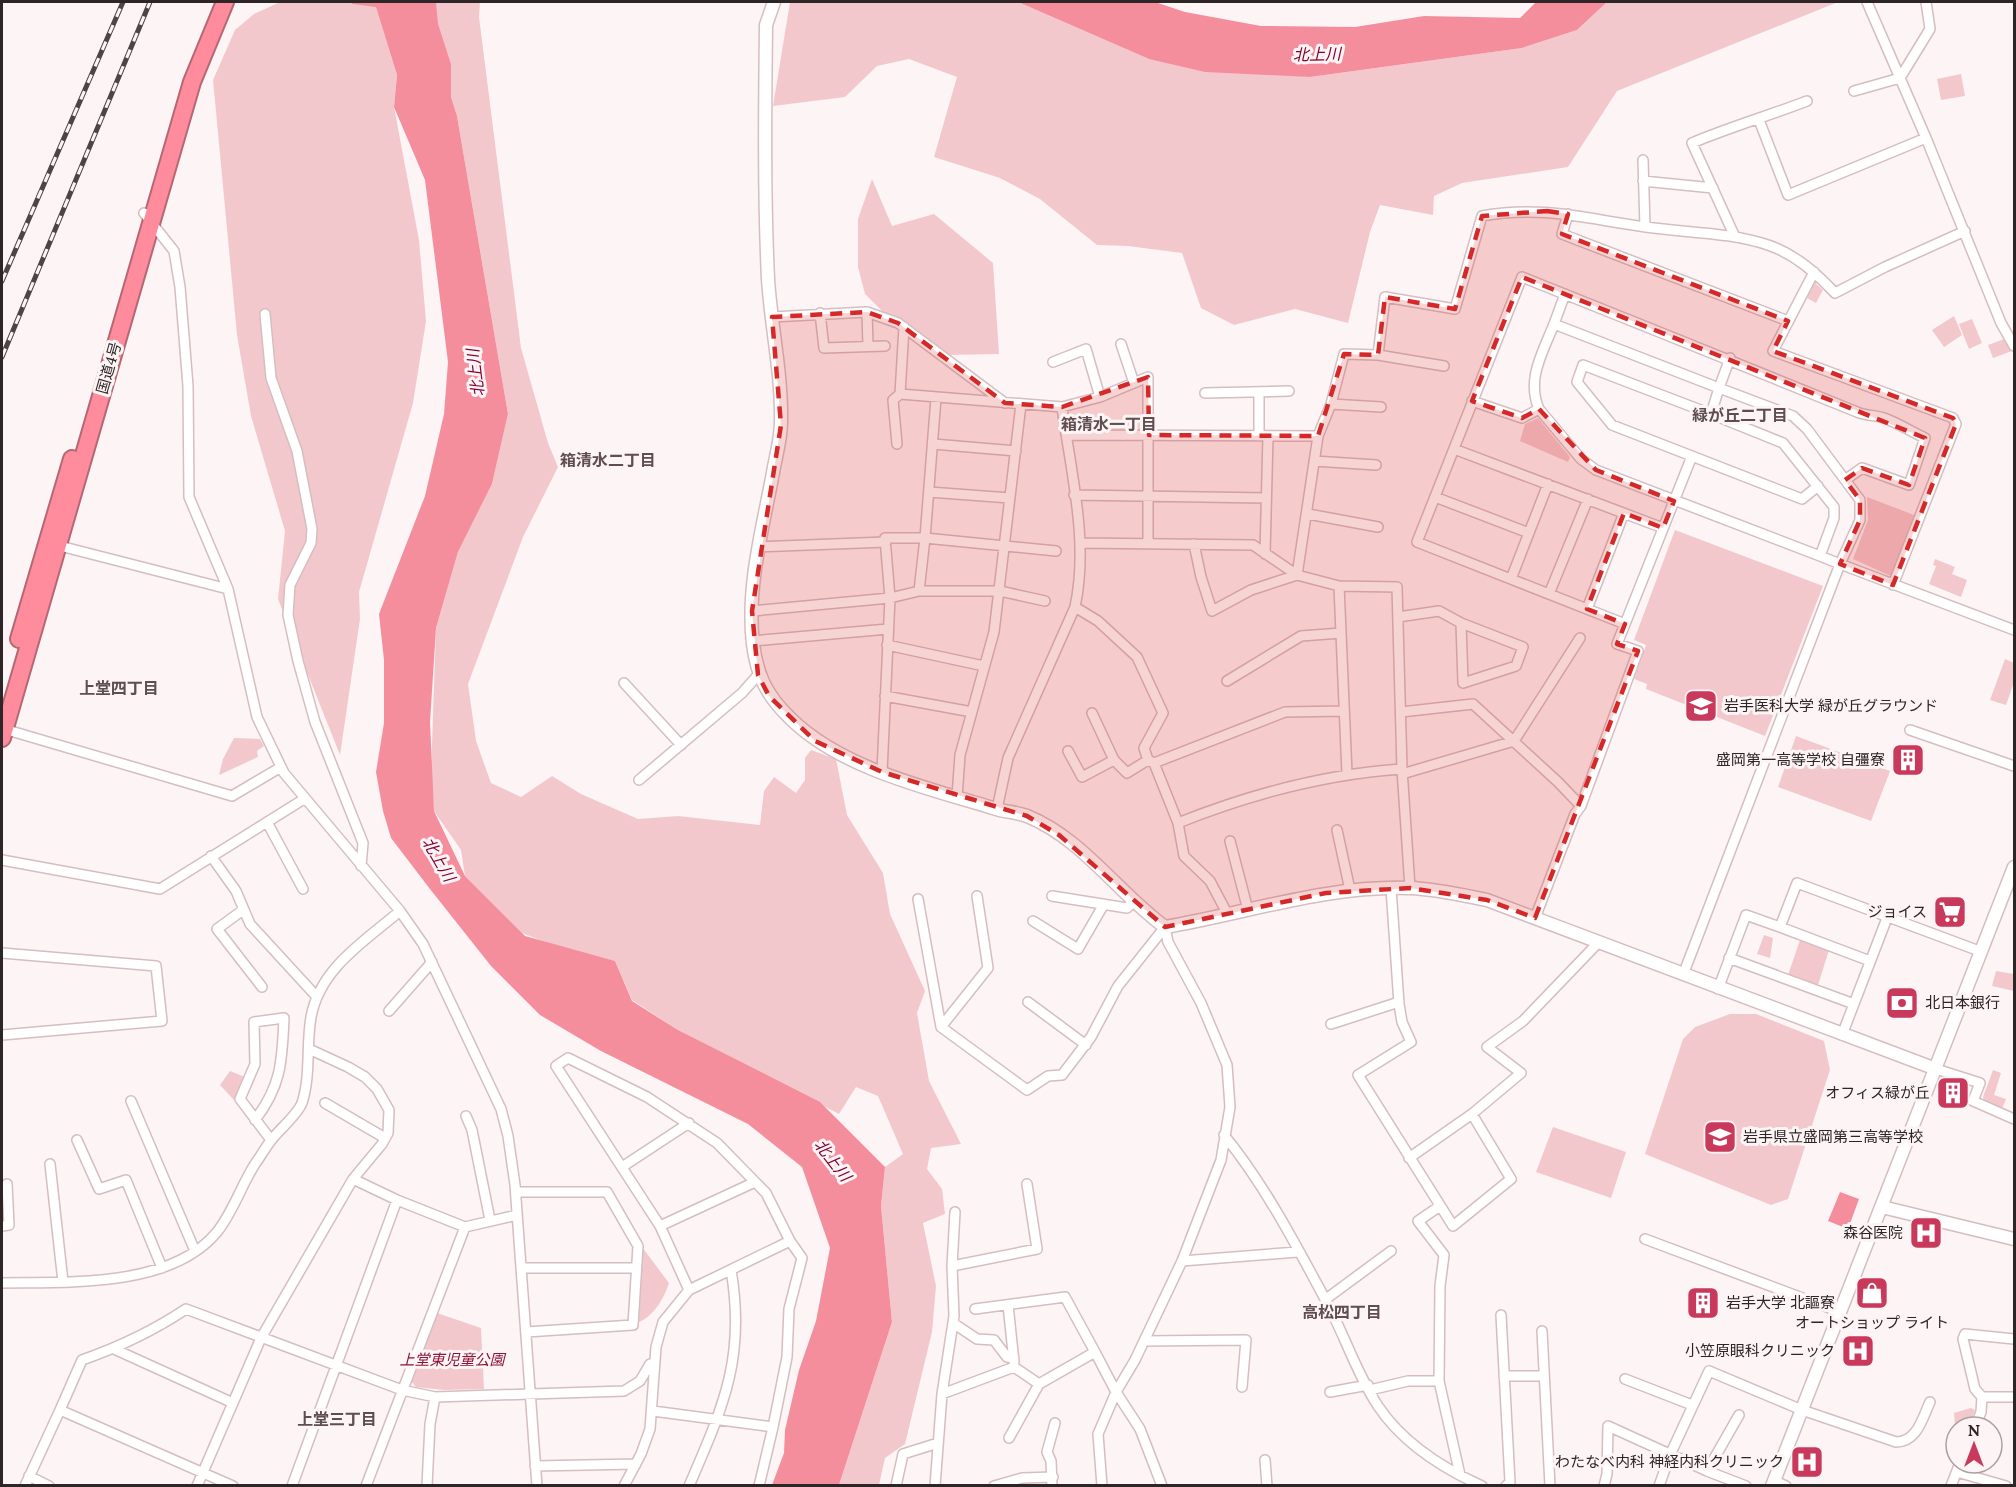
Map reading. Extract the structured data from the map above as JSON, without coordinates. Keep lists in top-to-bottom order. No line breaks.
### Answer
{"streets":{"highway":["国道4号"]},"districts":["緑が丘二丁目","箱清水一丁目","箱清水二丁目","上堂四丁目","高松四丁目","上堂三丁目"],"water":["北上川"],"parks":["上堂東児童公園"],"places":{"school or university":["岩手医科大学 緑が丘グラウンド","岩手県立盛岡第三高等学校"],"building":["盛岡第一高等学校 自彊寮","オフィス緑が丘","岩手大学 北謳寮"],"supermarket":["ジョイス"],"bank":["北日本銀行"],"hospital":["森谷医院","小笠原眼科クリニック","わたなべ内科 神経内科クリニック"],"shop":["オートショップ ライト"]},"north":"top"}
